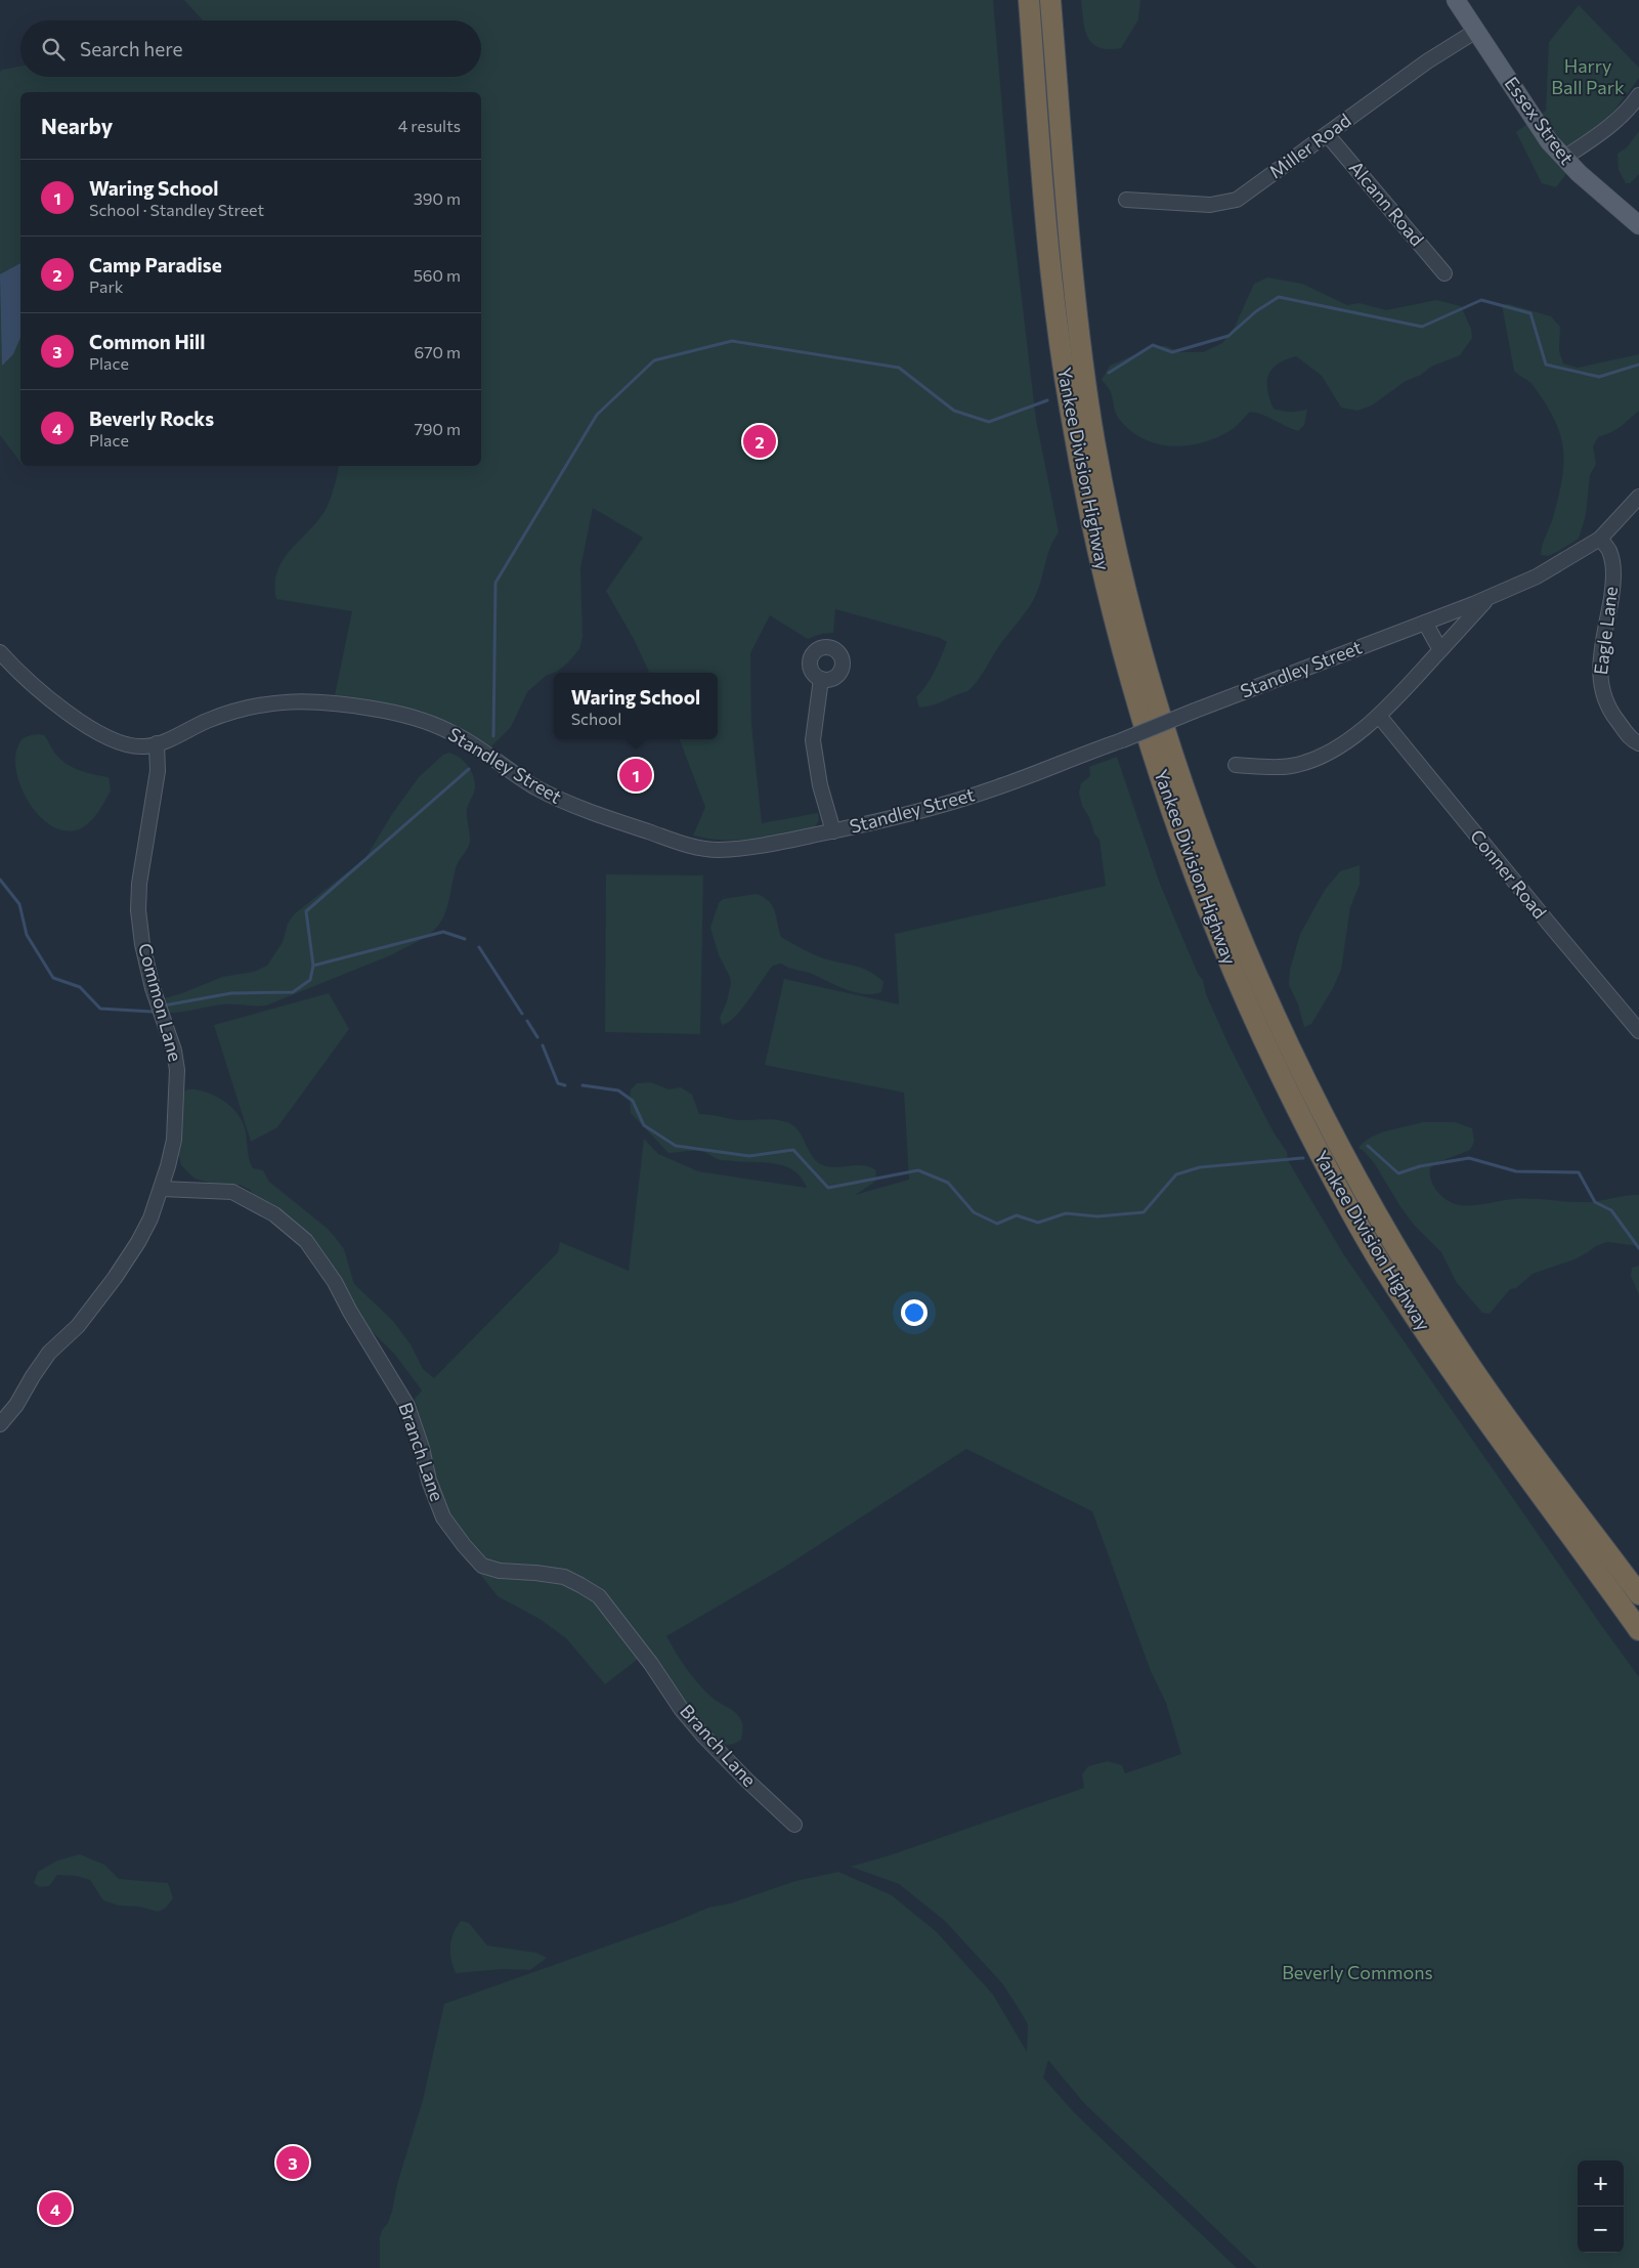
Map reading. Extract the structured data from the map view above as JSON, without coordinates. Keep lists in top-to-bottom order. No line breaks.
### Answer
{"streets":{"highway":["Yankee Division Highway"],"main road":["Essex Street"],"street":["Miller Road","Alcann Road","Eagle Lane","Standley Street","Conner Road","Common Lane","Branch Lane"]},"crossings":[["Essex Street","Miller Road"],["Miller Road","Alcann Road"],["Eagle Lane","Standley Street"],["Standley Street","Common Lane"],["Common Lane","Branch Lane"]],"parks":["Harry Ball Park","Beverly Commons"],"page":{"search":"Search here","heading":["Nearby","4 results"],"list":[{"mark":"1","name":"Waring School","note":"School · Standley Street","value":"390 m"},{"mark":"2","name":"Camp Paradise","note":"Park","value":"560 m"},{"mark":"3","name":"Common Hill","note":"Place","value":"670 m"},{"mark":"4","name":"Beverly Rocks","note":"Place","value":"790 m"}],"pins":["2","1","3","4"],"popup":["Waring School","School"],"map_buttons":["+","−"]}}
